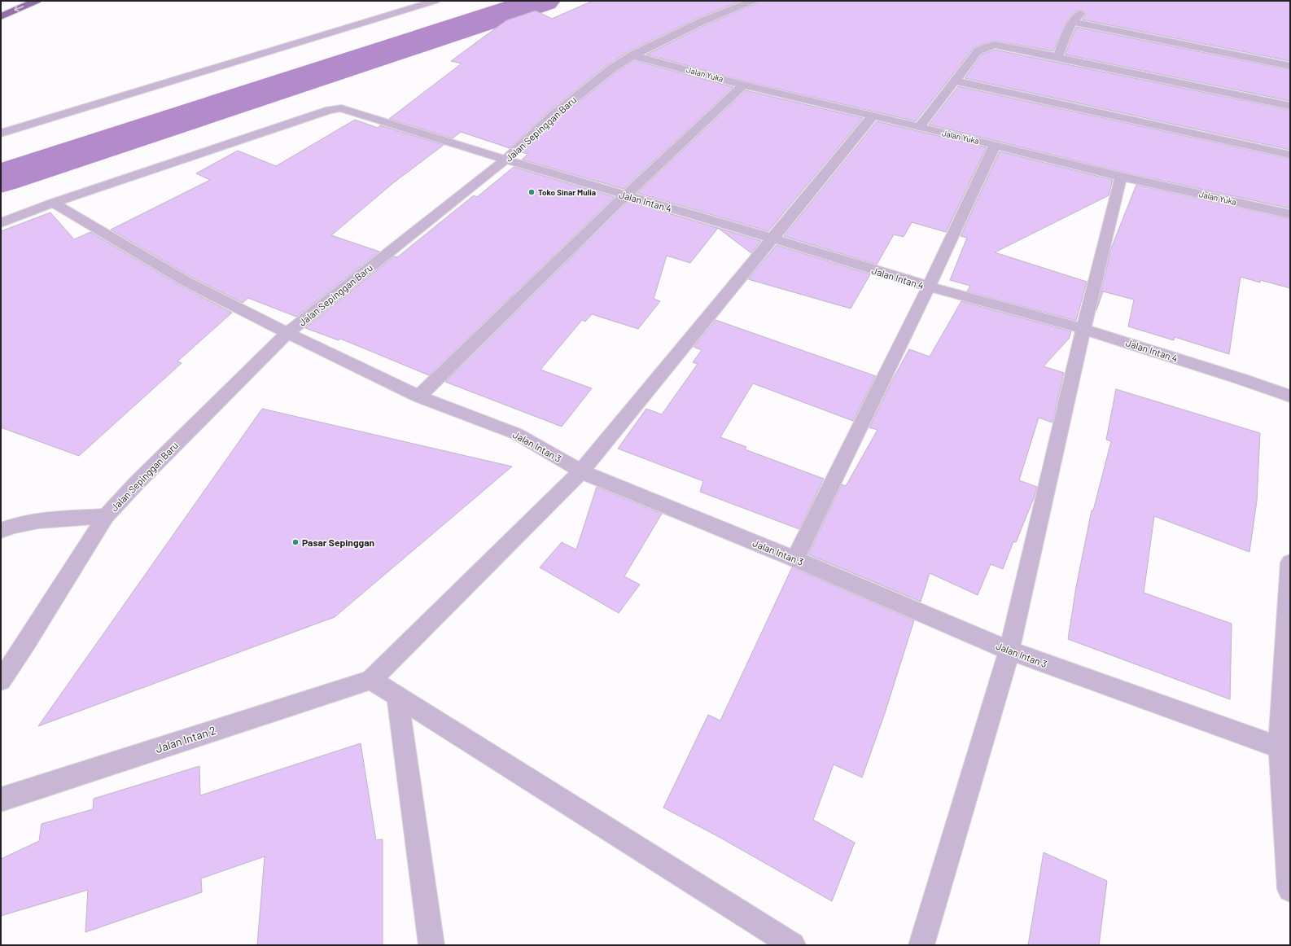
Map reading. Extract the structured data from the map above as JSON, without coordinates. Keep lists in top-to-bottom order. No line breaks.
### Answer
{"streets":{"street":["Jalan Yuka","Jalan Sepinggan Baru","Jalan Intan 4","Jalan Intan 3","Jalan Intan 2"]},"crossings":[["Jalan Yuka","Jalan Sepinggan Baru"],["Jalan Sepinggan Baru","Jalan Intan 4"],["Jalan Sepinggan Baru","Jalan Intan 3"],["Jalan Intan 4","Jalan Intan 3"]],"places":["Toko Sinar Mulia","Pasar Sepinggan"]}
